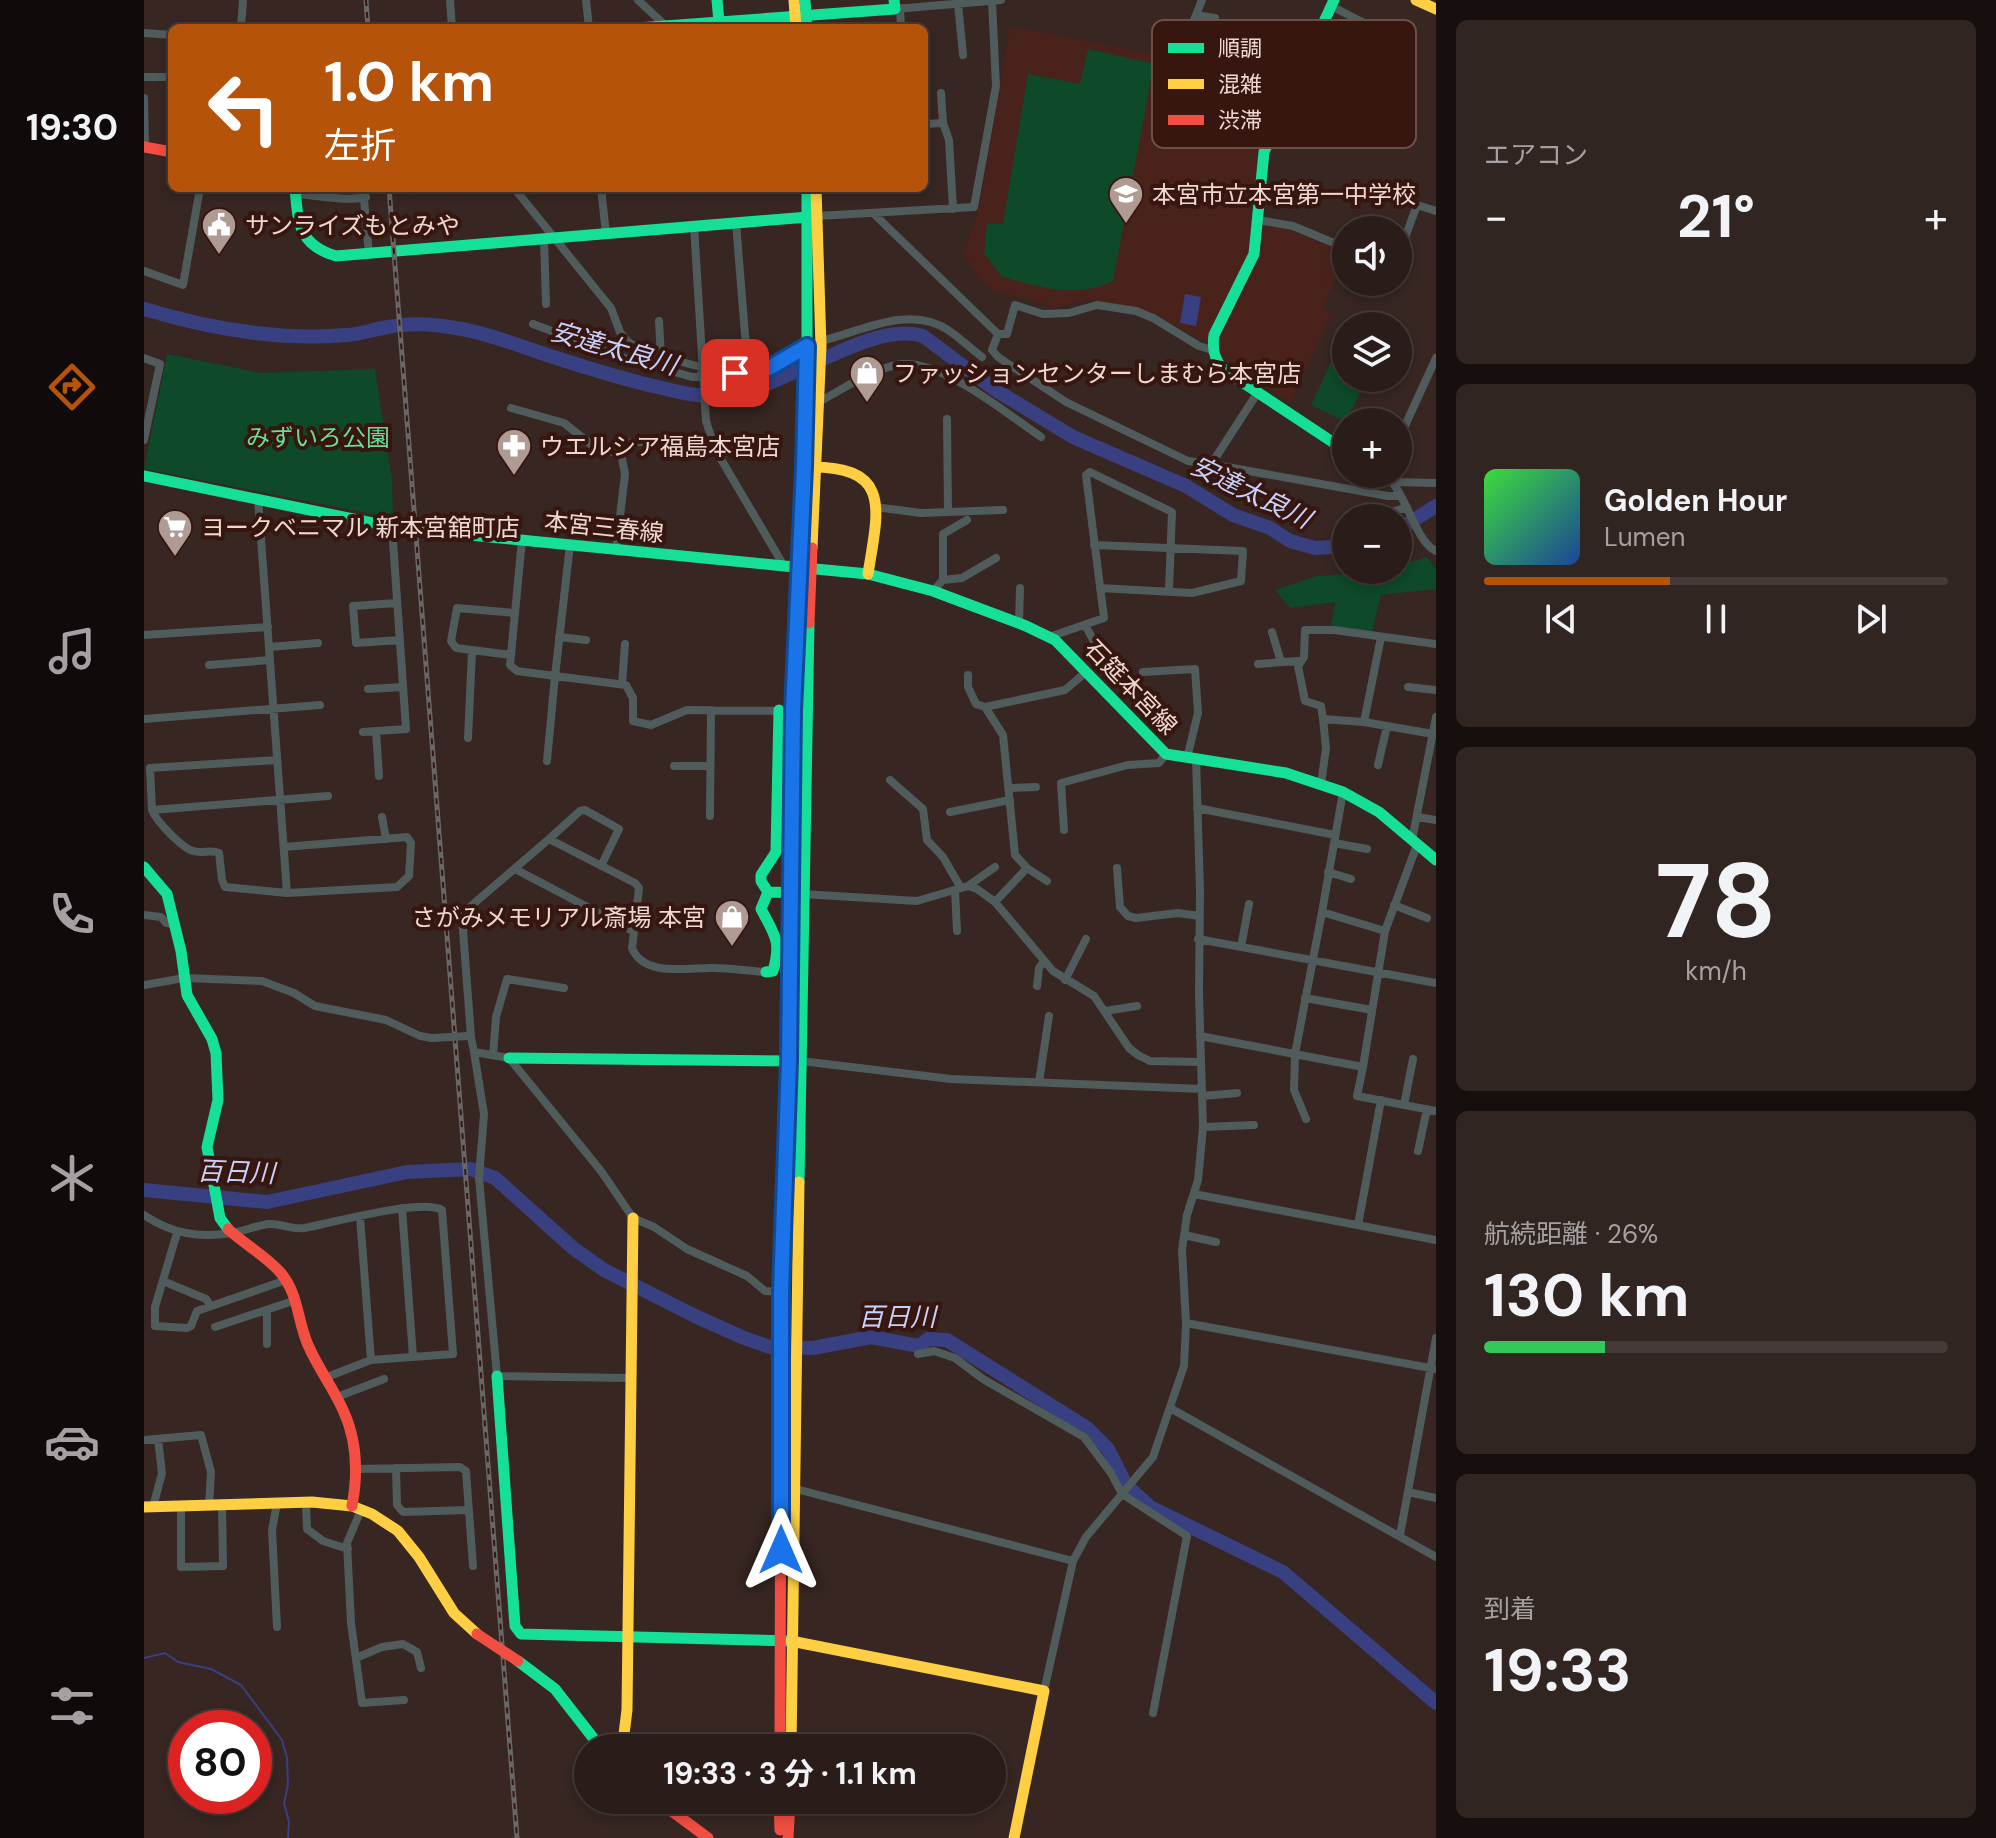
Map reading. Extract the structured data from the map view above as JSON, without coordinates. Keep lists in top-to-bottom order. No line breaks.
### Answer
{"streets":{"main road":["本宮三春線","石筵本宮線"]},"crossings":[["本宮三春線","石筵本宮線"]],"water":["安達太良川","百日川"],"parks":["みずいろ公園"],"places":{"school or university":["本宮市立本宮第一中学校"],"public building":["サンライズもとみや"],"shop":["ファッションセンターしまむら本宮店","さがみメモリアル斎場 本宮"],"pharmacy":["ウエルシア福島本宮店"],"supermarket":["ヨークベニマル 新本宮舘町店"]},"legend":["順調","混雑","渋滞"],"page":{"tabs":"19:30","tile":["エアコン",["78","km/h"],["航続距離 · 26%","130 km"],["到着","19:33"]],"turn":["1.0 km","左折"],"heat":["−","21°","+"],"map_buttons":["+","−"],"song":["Golden Hour","Lumen"],"limit":"80","trip":"19:33 · 3 分 · 1.1 km"}}
